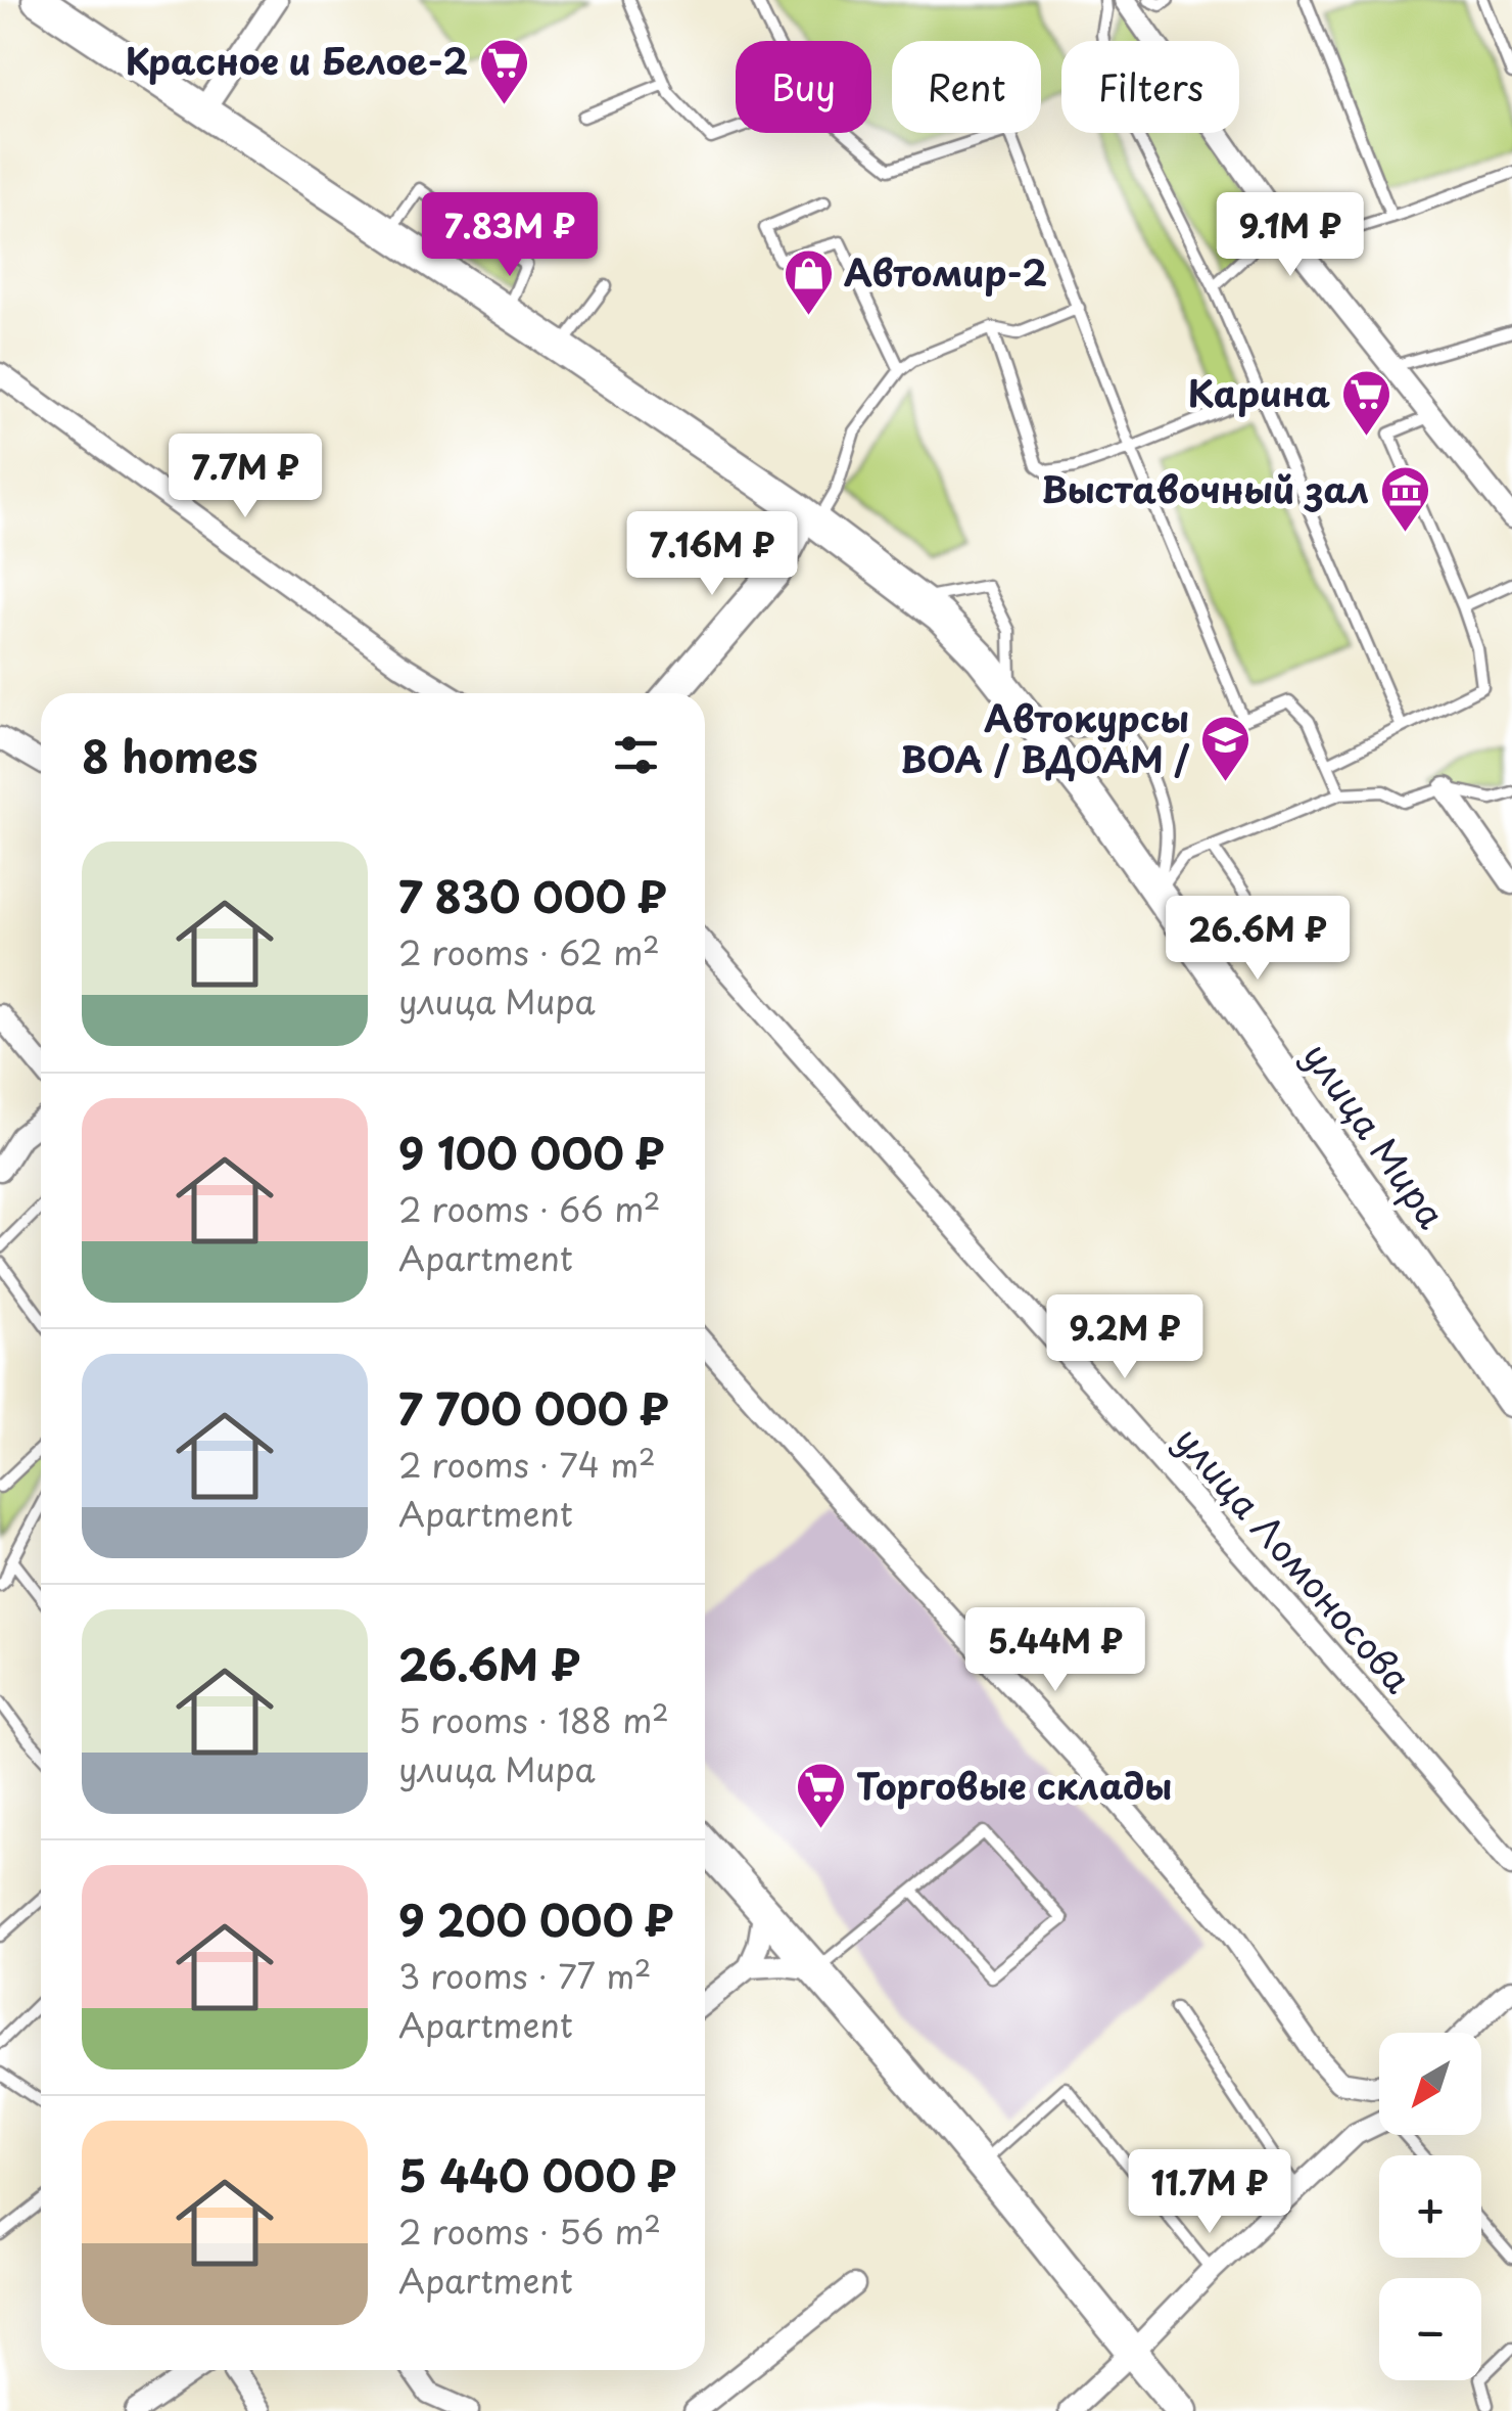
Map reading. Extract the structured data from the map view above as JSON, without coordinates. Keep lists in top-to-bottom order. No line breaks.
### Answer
{"streets":{"main road":["улица Мира"],"street":["улица Ломоносова"]},"places":{"supermarket":["Красное и Белое-2","Карина","Торговые склады"],"shop":["Автомир-2"],"museum":["Выставочный зал"],"school or university":["Автокурсы ВОА / ВДОАМ /"]},"north":"bottom left","page":{"chip":["Buy","Rent","Filters"],"price":["7.83M ₽","9.1M ₽","7.7M ₽","7.16M ₽","26.6M ₽","9.2M ₽","5.44M ₽","11.7M ₽"],"heading":"8 homes","list":[{"name":"7 830 000 ₽","note":"2 rooms · 62 m² · улица Мира"},{"name":"9 100 000 ₽","note":"2 rooms · 66 m² · Apartment"},{"name":"7 700 000 ₽","note":"2 rooms · 74 m² · Apartment"},{"name":"26.6M ₽","note":"5 rooms · 188 m² · улица Мира"},{"name":"9 200 000 ₽","note":"3 rooms · 77 m² · Apartment"},{"name":"5 440 000 ₽","note":"2 rooms · 56 m² · Apartment"}],"map_buttons":["+","−"]}}
